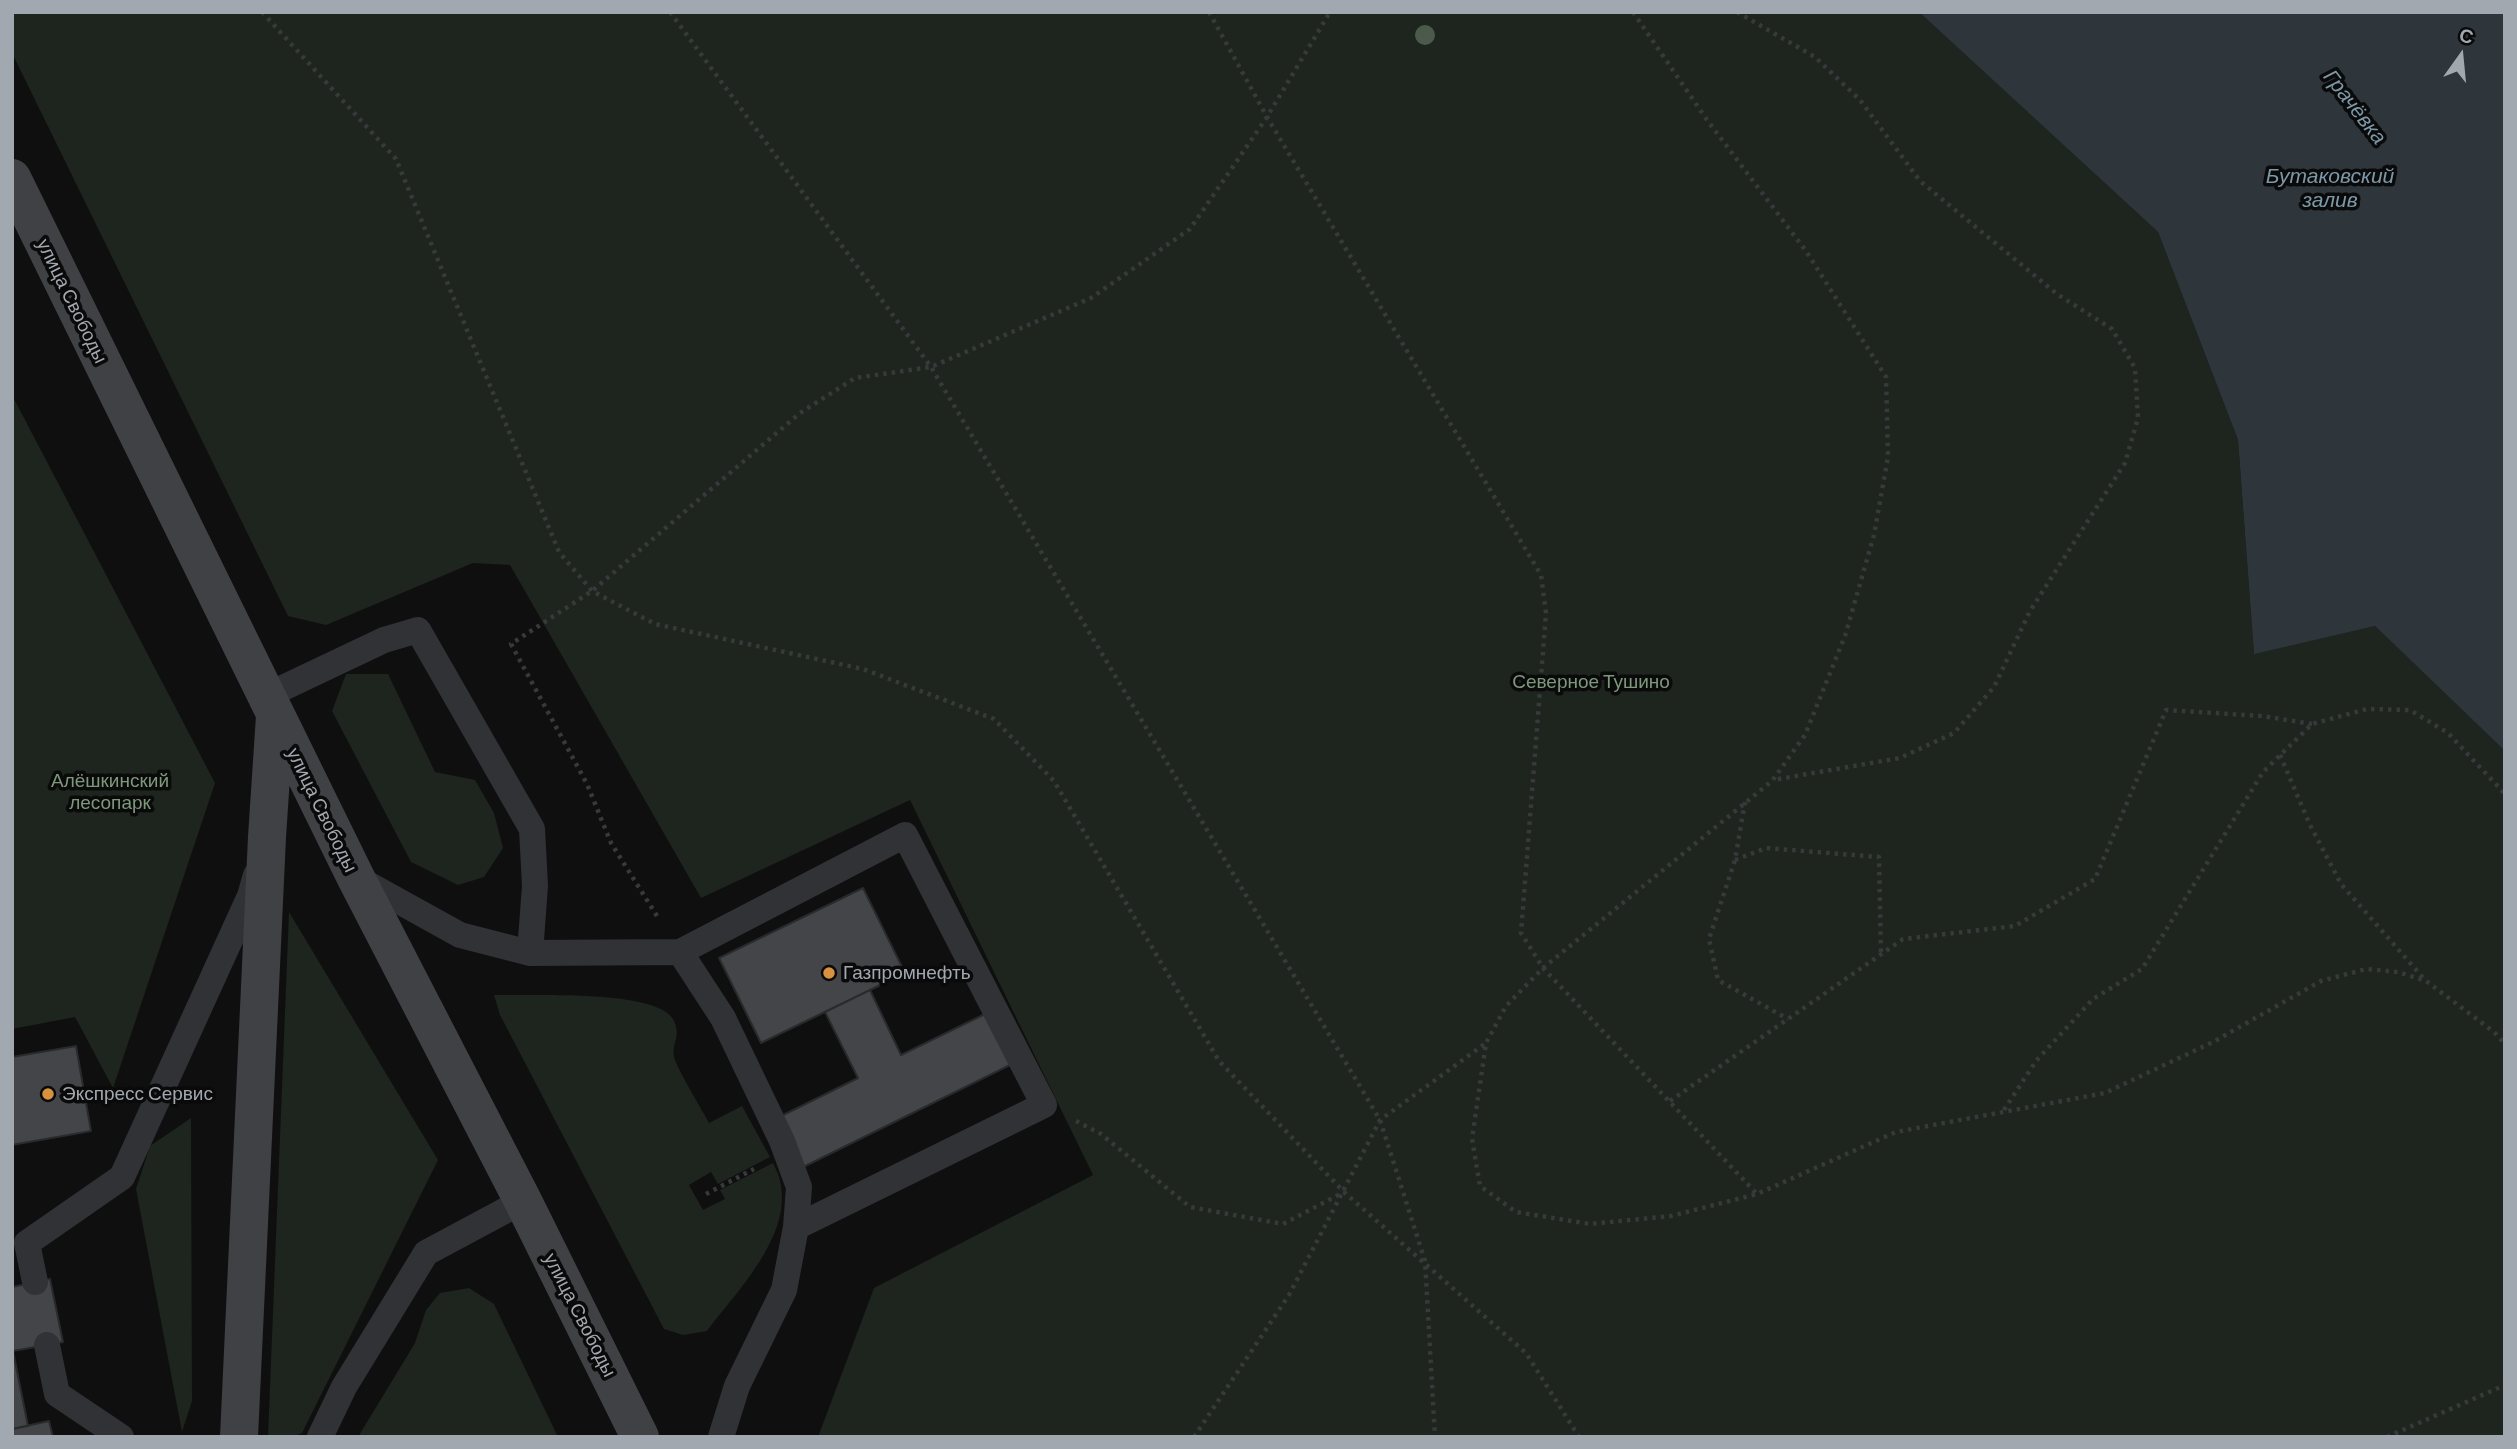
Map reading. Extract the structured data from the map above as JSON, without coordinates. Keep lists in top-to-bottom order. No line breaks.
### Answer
{"streets":{"main road":["улица Свободы"]},"water":["Грачёвка","Бутаковский залив"],"parks":["Северное Тушино","Алёшкинский лесопарк"],"places":["Газпромнефть","Экспресс Сервис"],"north":"top"}
